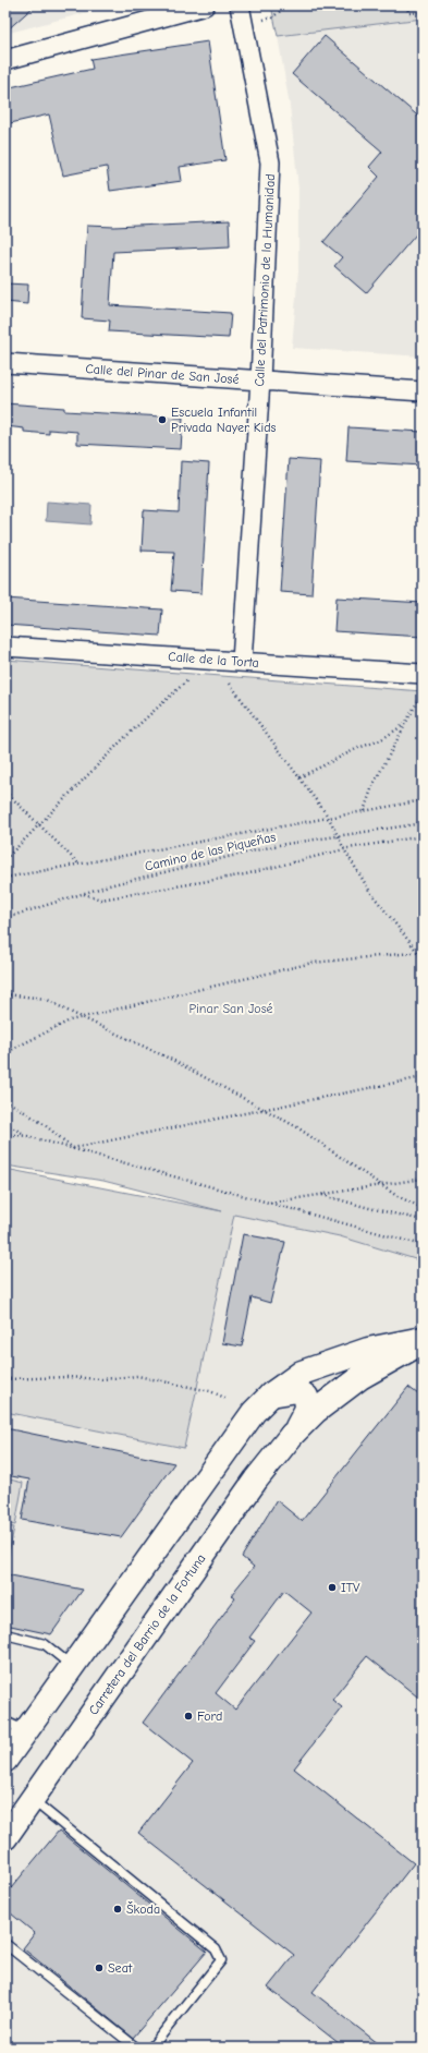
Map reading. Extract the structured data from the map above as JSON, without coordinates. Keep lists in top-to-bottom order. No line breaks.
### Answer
{"streets":{"main road":["Carretera del Barrio de la Fortuna"],"street":["Calle del Patrimonio de la Humanidad","Calle del Pinar de San José","Calle de la Torta"],"path":["Camino de las Piqueñas"]},"crossings":[["Calle del Patrimonio de la Humanidad","Calle del Pinar de San José"],["Calle del Patrimonio de la Humanidad","Calle de la Torta"]],"parks":["Pinar San José"],"places":["Escuela Infantil Privada Nayer Kids","ITV","Ford","Škoda","Seat"]}
